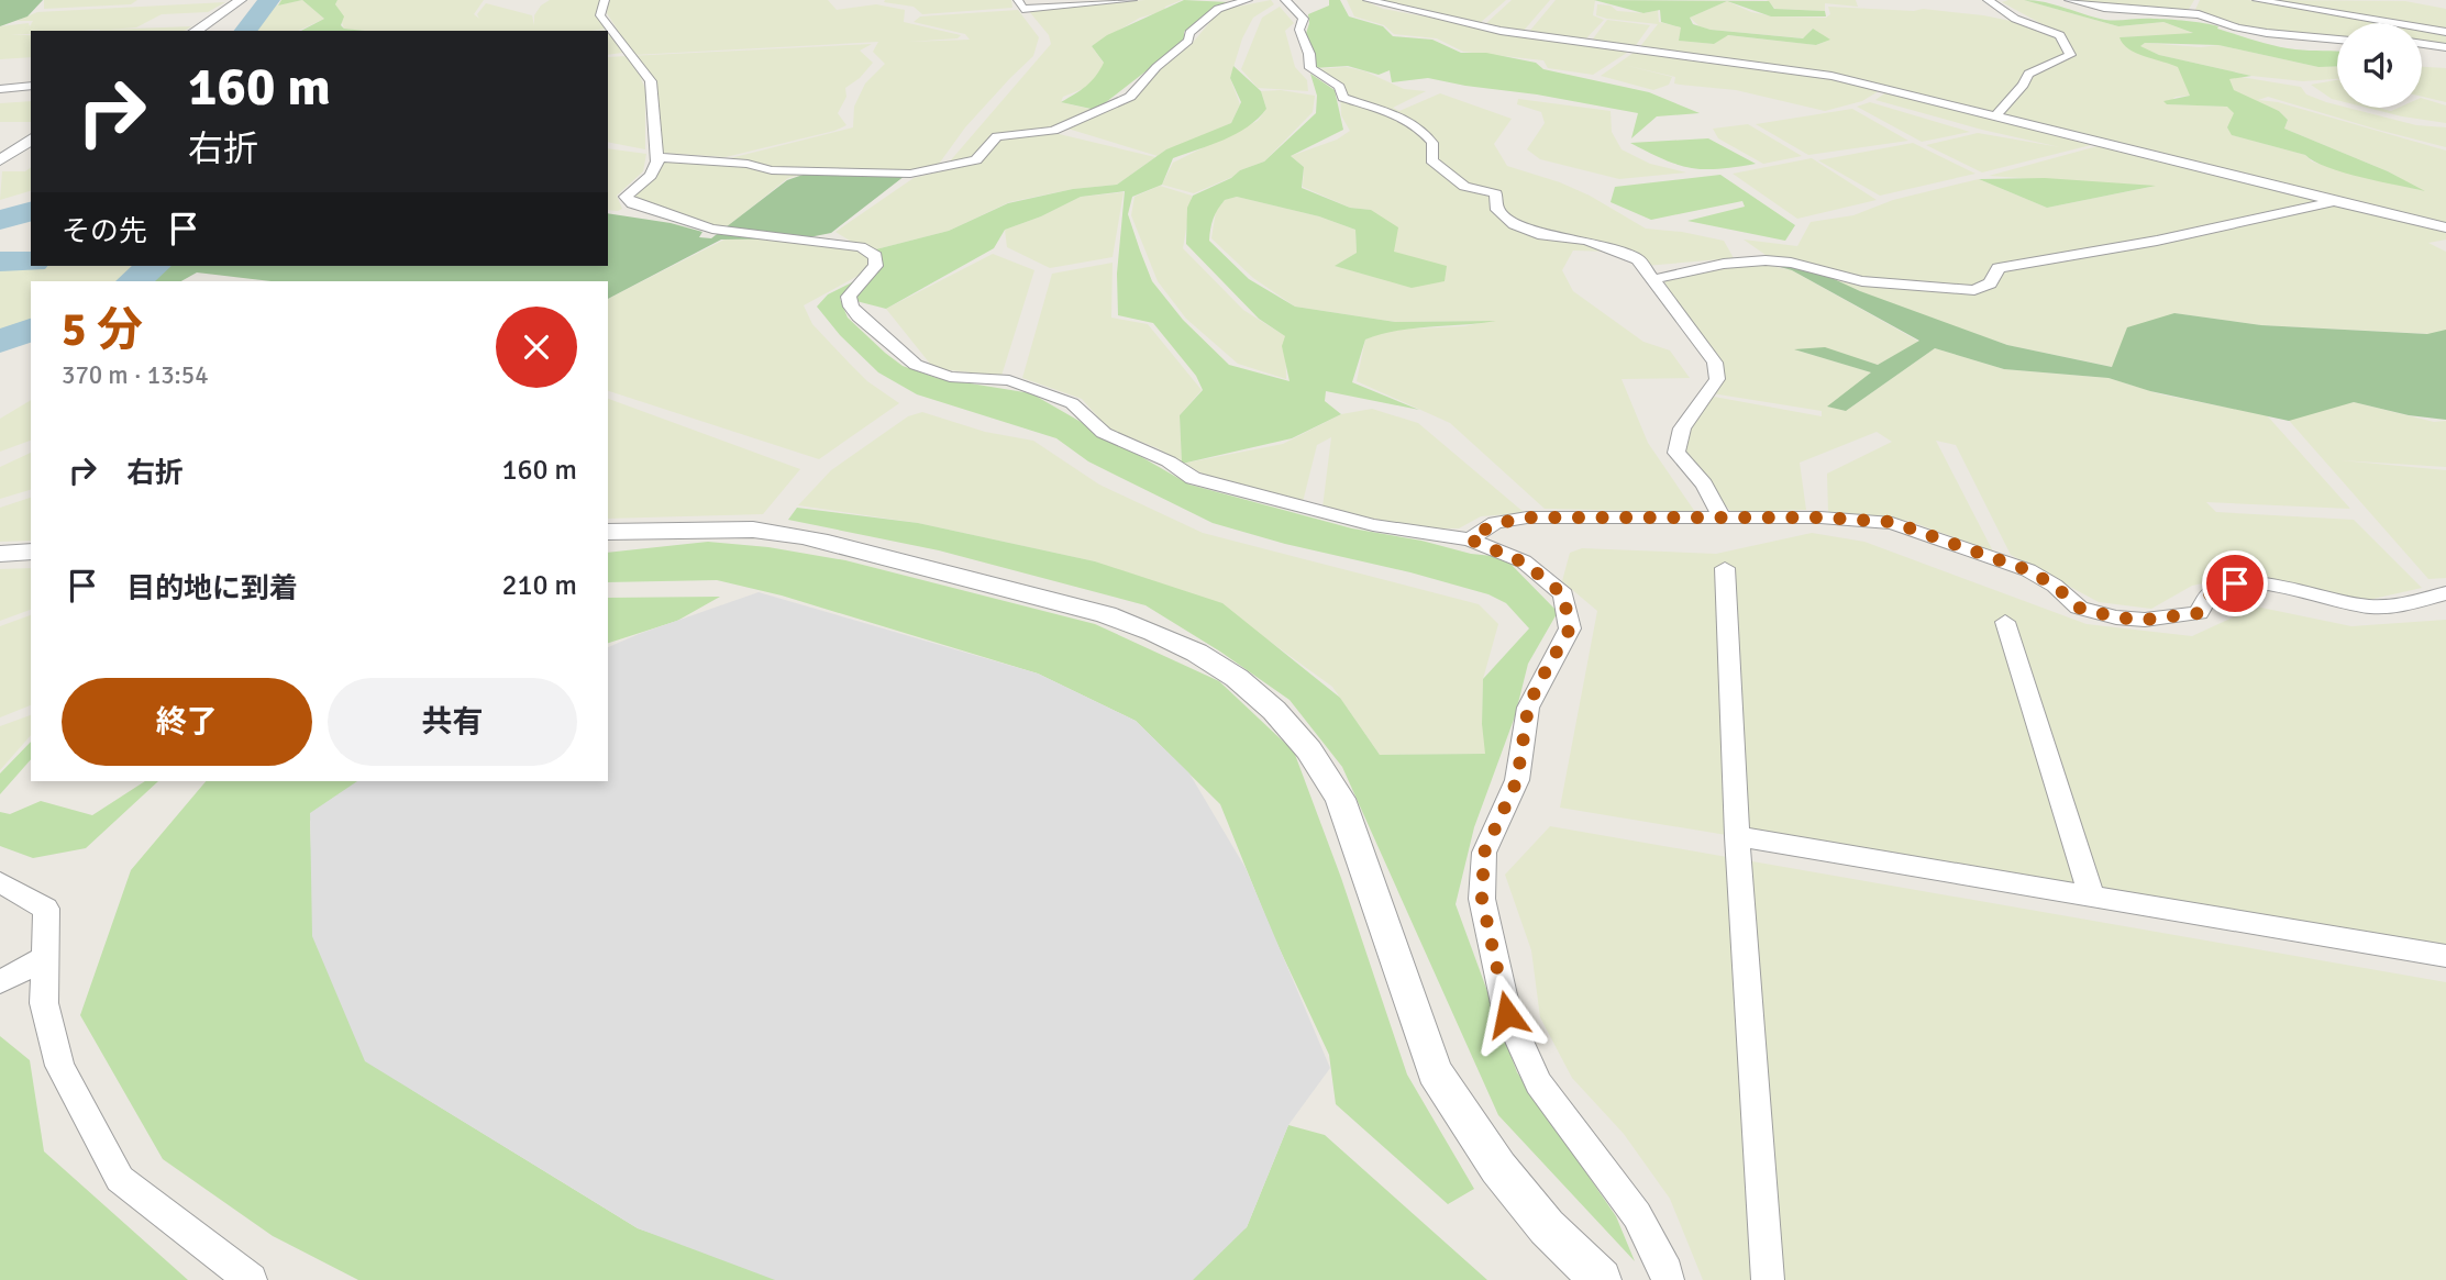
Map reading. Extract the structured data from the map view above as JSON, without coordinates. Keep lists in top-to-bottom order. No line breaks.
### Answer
{"page":{"turn":["160 m","右折"],"then":"その先","heading":["5 分","370 m · 13:54"],"list":[{"name":"右折","value":"160 m"},{"name":"目的地に到着","value":"210 m"}],"buttons":["終了","共有"]}}
